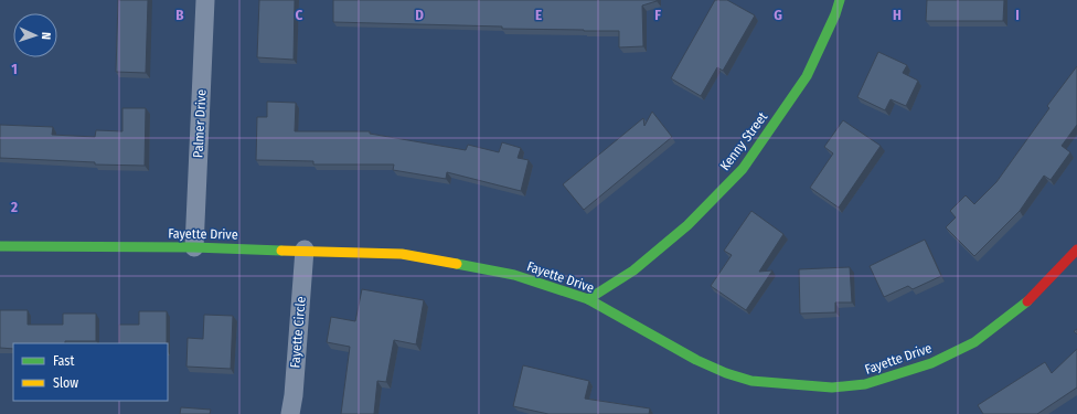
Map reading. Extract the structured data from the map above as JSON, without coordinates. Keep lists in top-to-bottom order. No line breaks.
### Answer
{"streets":{"street":["Palmer Drive","Kenny Street","Fayette Drive","Fayette Circle"]},"crossings":[["Palmer Drive","Fayette Drive"],["Kenny Street","Fayette Drive"],["Fayette Drive","Fayette Circle"]],"legend":["Fast","Slow"],"north":"right","grid":{"columns":["B","C","D","E","F","G","H","I"],"rows":["1","2"]}}
